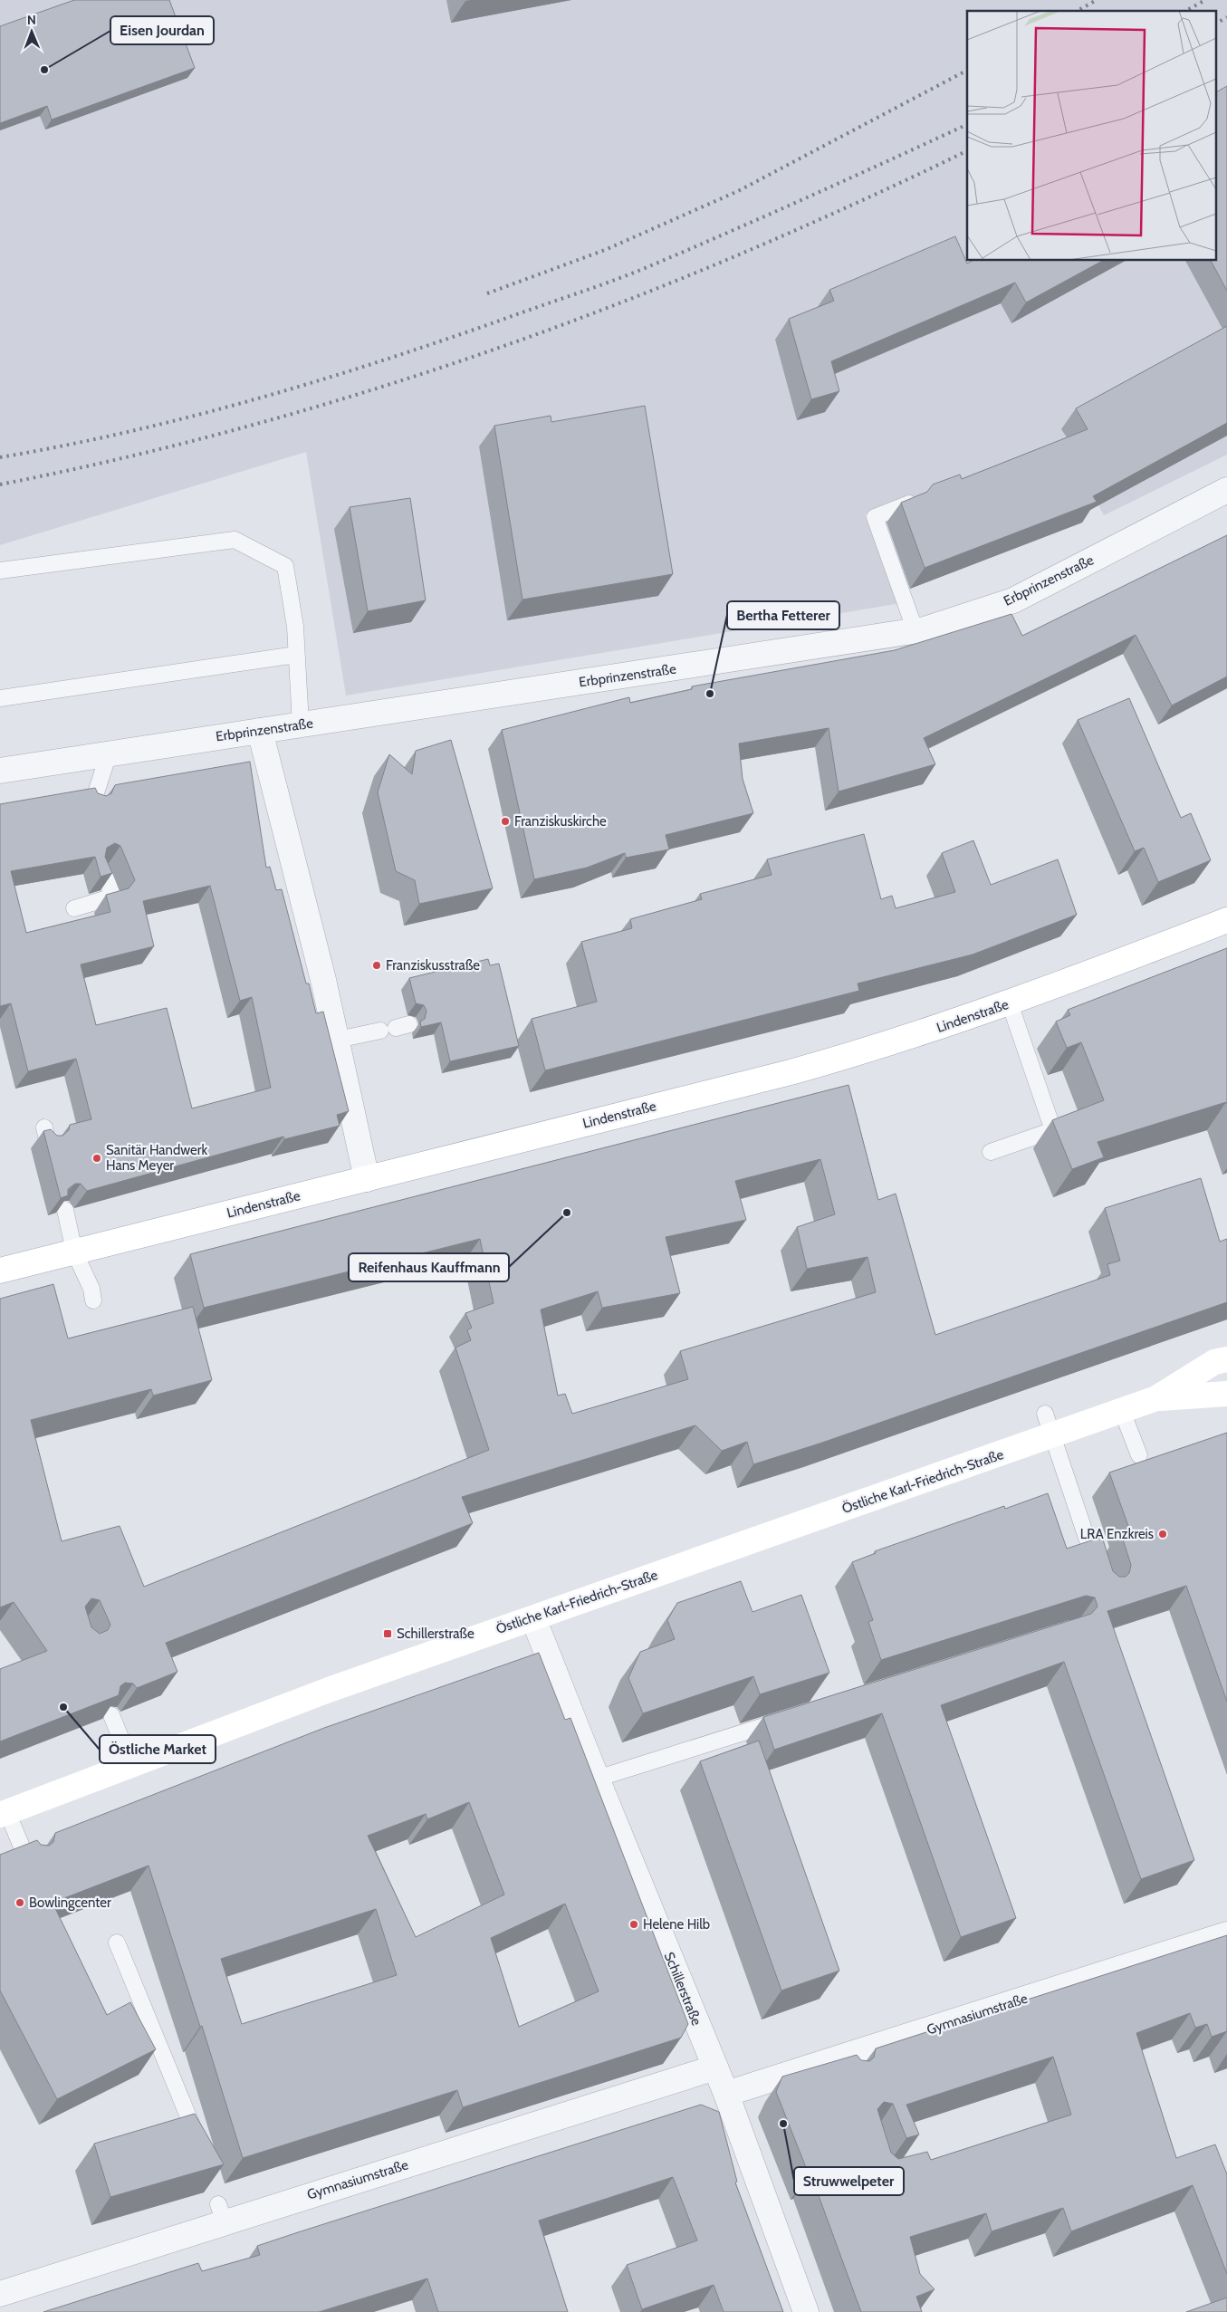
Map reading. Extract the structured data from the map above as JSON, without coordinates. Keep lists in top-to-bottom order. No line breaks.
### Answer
{"streets":{"main road":["Lindenstraße","Östliche Karl-Friedrich-Straße"],"street":["Erbprinzenstraße","Schillerstraße","Gymnasiumstraße"]},"crossings":[["Östliche Karl-Friedrich-Straße","Schillerstraße"],["Schillerstraße","Gymnasiumstraße"]],"places":{"other":["Eisen Jourdan","Bertha Fetterer","Franziskuskirche","Franziskusstraße","Sanitär Handwerk Hans Meyer","Reifenhaus Kauffmann","LRA Enzkreis","Östliche Market","Bowlingcenter","Helene Hilb","Struwwelpeter"],"transit":["Schillerstraße"]},"north":"top"}
